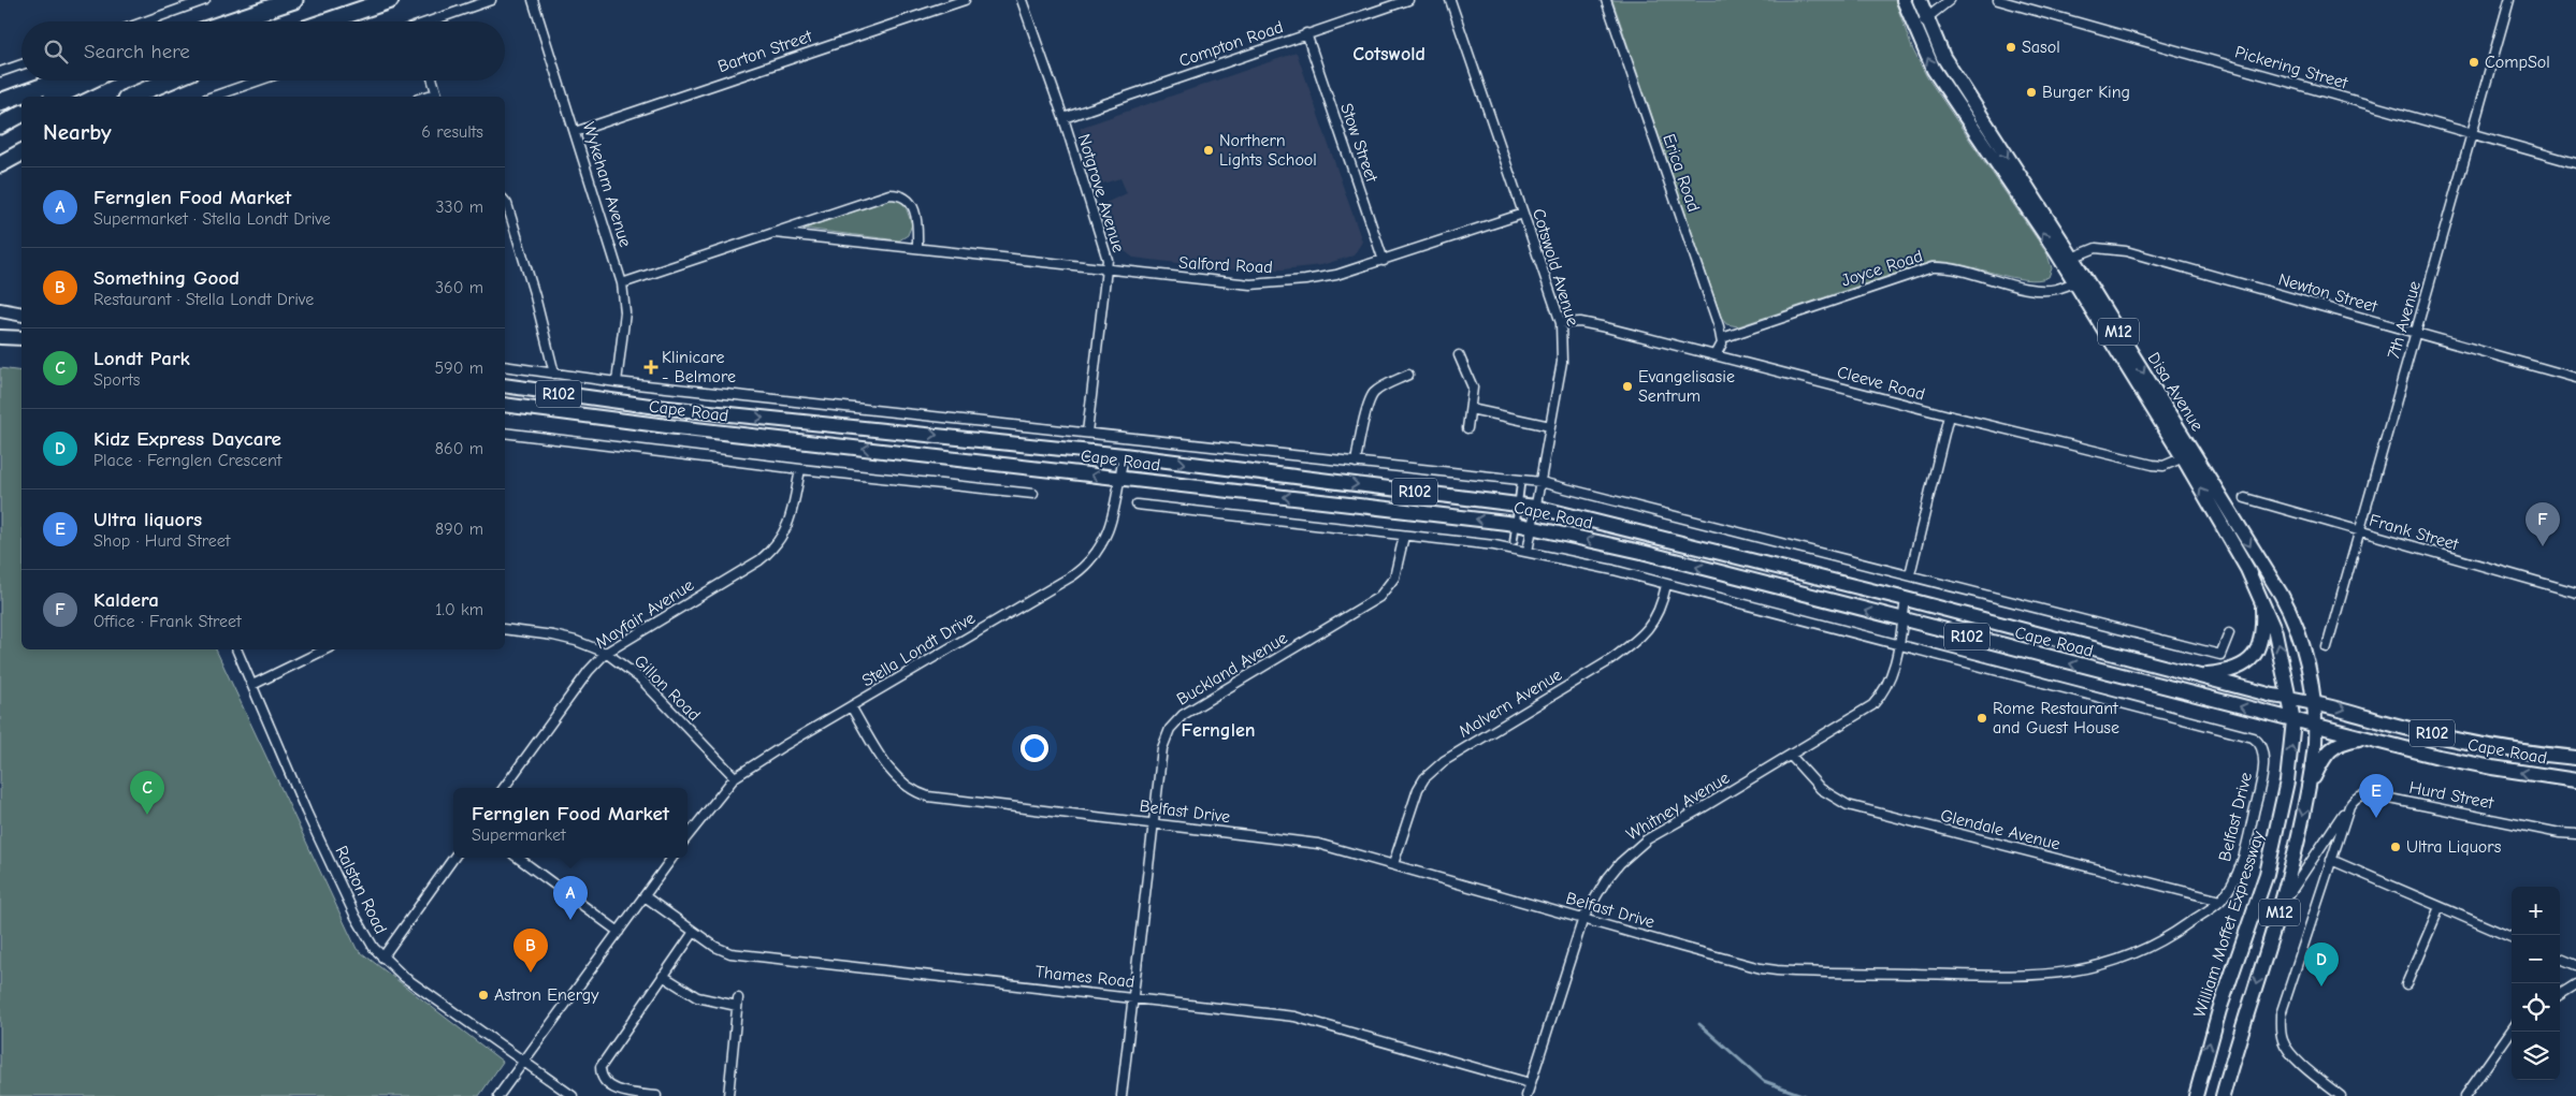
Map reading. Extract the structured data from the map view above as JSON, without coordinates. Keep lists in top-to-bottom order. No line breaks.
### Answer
{"streets":{"main road":["M12","Disa Avenue","R102","Cape Road","William Moffet Expressway"],"street":["Compton Road","Barton Street","Pickering Street","Stow Street","Erica Road","Wykeham Avenue","Notgrove Avenue","Salford Road","Cotswold Avenue","Joyce Road","Newton Street","7th Avenue","Cleeve Road","Frank Street","Mayfair Avenue","Stella Londt Drive","Buckland Avenue","Gillon Road","Malvern Avenue","Hurd Street","Whitney Avenue","Belfast Drive","Glendale Avenue","Ralston Road","Thames Road"]},"crossings":[["Compton Road","Stow Street"],["Compton Road","Notgrove Avenue"],["Barton Street","Wykeham Avenue"],["Pickering Street","7th Avenue"],["Stow Street","Salford Road"],["Erica Road","Joyce Road"],["Wykeham Avenue","Salford Road"],["Wykeham Avenue","Cape Road"],["Notgrove Avenue","Salford Road"],["Notgrove Avenue","Cape Road"],["Salford Road","Cotswold Avenue"],["Cotswold Avenue","Cleeve Road"],["Cotswold Avenue","Cape Road"],["Joyce Road","Disa Avenue"],["Newton Street","7th Avenue"],["Newton Street","Disa Avenue"],["7th Avenue","Frank Street"],["M12","Disa Avenue"],["M12","Cape Road"],["Cleeve Road","Disa Avenue"],["Disa Avenue","Cape Road"],["Disa Avenue","William Moffet Expressway"],["Cape Road","Stella Londt Drive"],["Cape Road","Whitney Avenue"],["Cape Road","William Moffet Expressway"],["Mayfair Avenue","Gillon Road"],["Stella Londt Drive","Gillon Road"],["Stella Londt Drive","Belfast Drive"],["Buckland Avenue","Belfast Drive"],["Buckland Avenue","Thames Road"],["Malvern Avenue","Belfast Drive"],["Whitney Avenue","Belfast Drive"],["Whitney Avenue","Glendale Avenue"],["Whitney Avenue","Thames Road"],["Belfast Drive","Glendale Avenue"]],"districts":["Cotswold","Fernglen"],"places":{"other":["Sasol","CompSol","Burger King","Northern Lights School","Evangelisasie Sentrum","Rome Restaurant and Guest House","Ultra Liquors","Astron Energy"],"health":["Klinicare - Belmore"]},"page":{"search":"Search here","heading":["Nearby","6 results"],"list":[{"mark":"A","name":"Fernglen Food Market","note":"Supermarket · Stella Londt Drive","value":"330 m"},{"mark":"B","name":"Something Good","note":"Restaurant · Stella Londt Drive","value":"360 m"},{"mark":"C","name":"Londt Park","note":"Sports","value":"590 m"},{"mark":"D","name":"Kidz Express Daycare","note":"Place · Fernglen Crescent","value":"860 m"},{"mark":"E","name":"Ultra liquors","note":"Shop · Hurd Street","value":"890 m"},{"mark":"F","name":"Kaldera","note":"Office · Frank Street","value":"1.0 km"}],"pins":["F","C","E","A","B","D"],"popup":["Fernglen Food Market","Supermarket"],"map_buttons":["+","−"]}}
